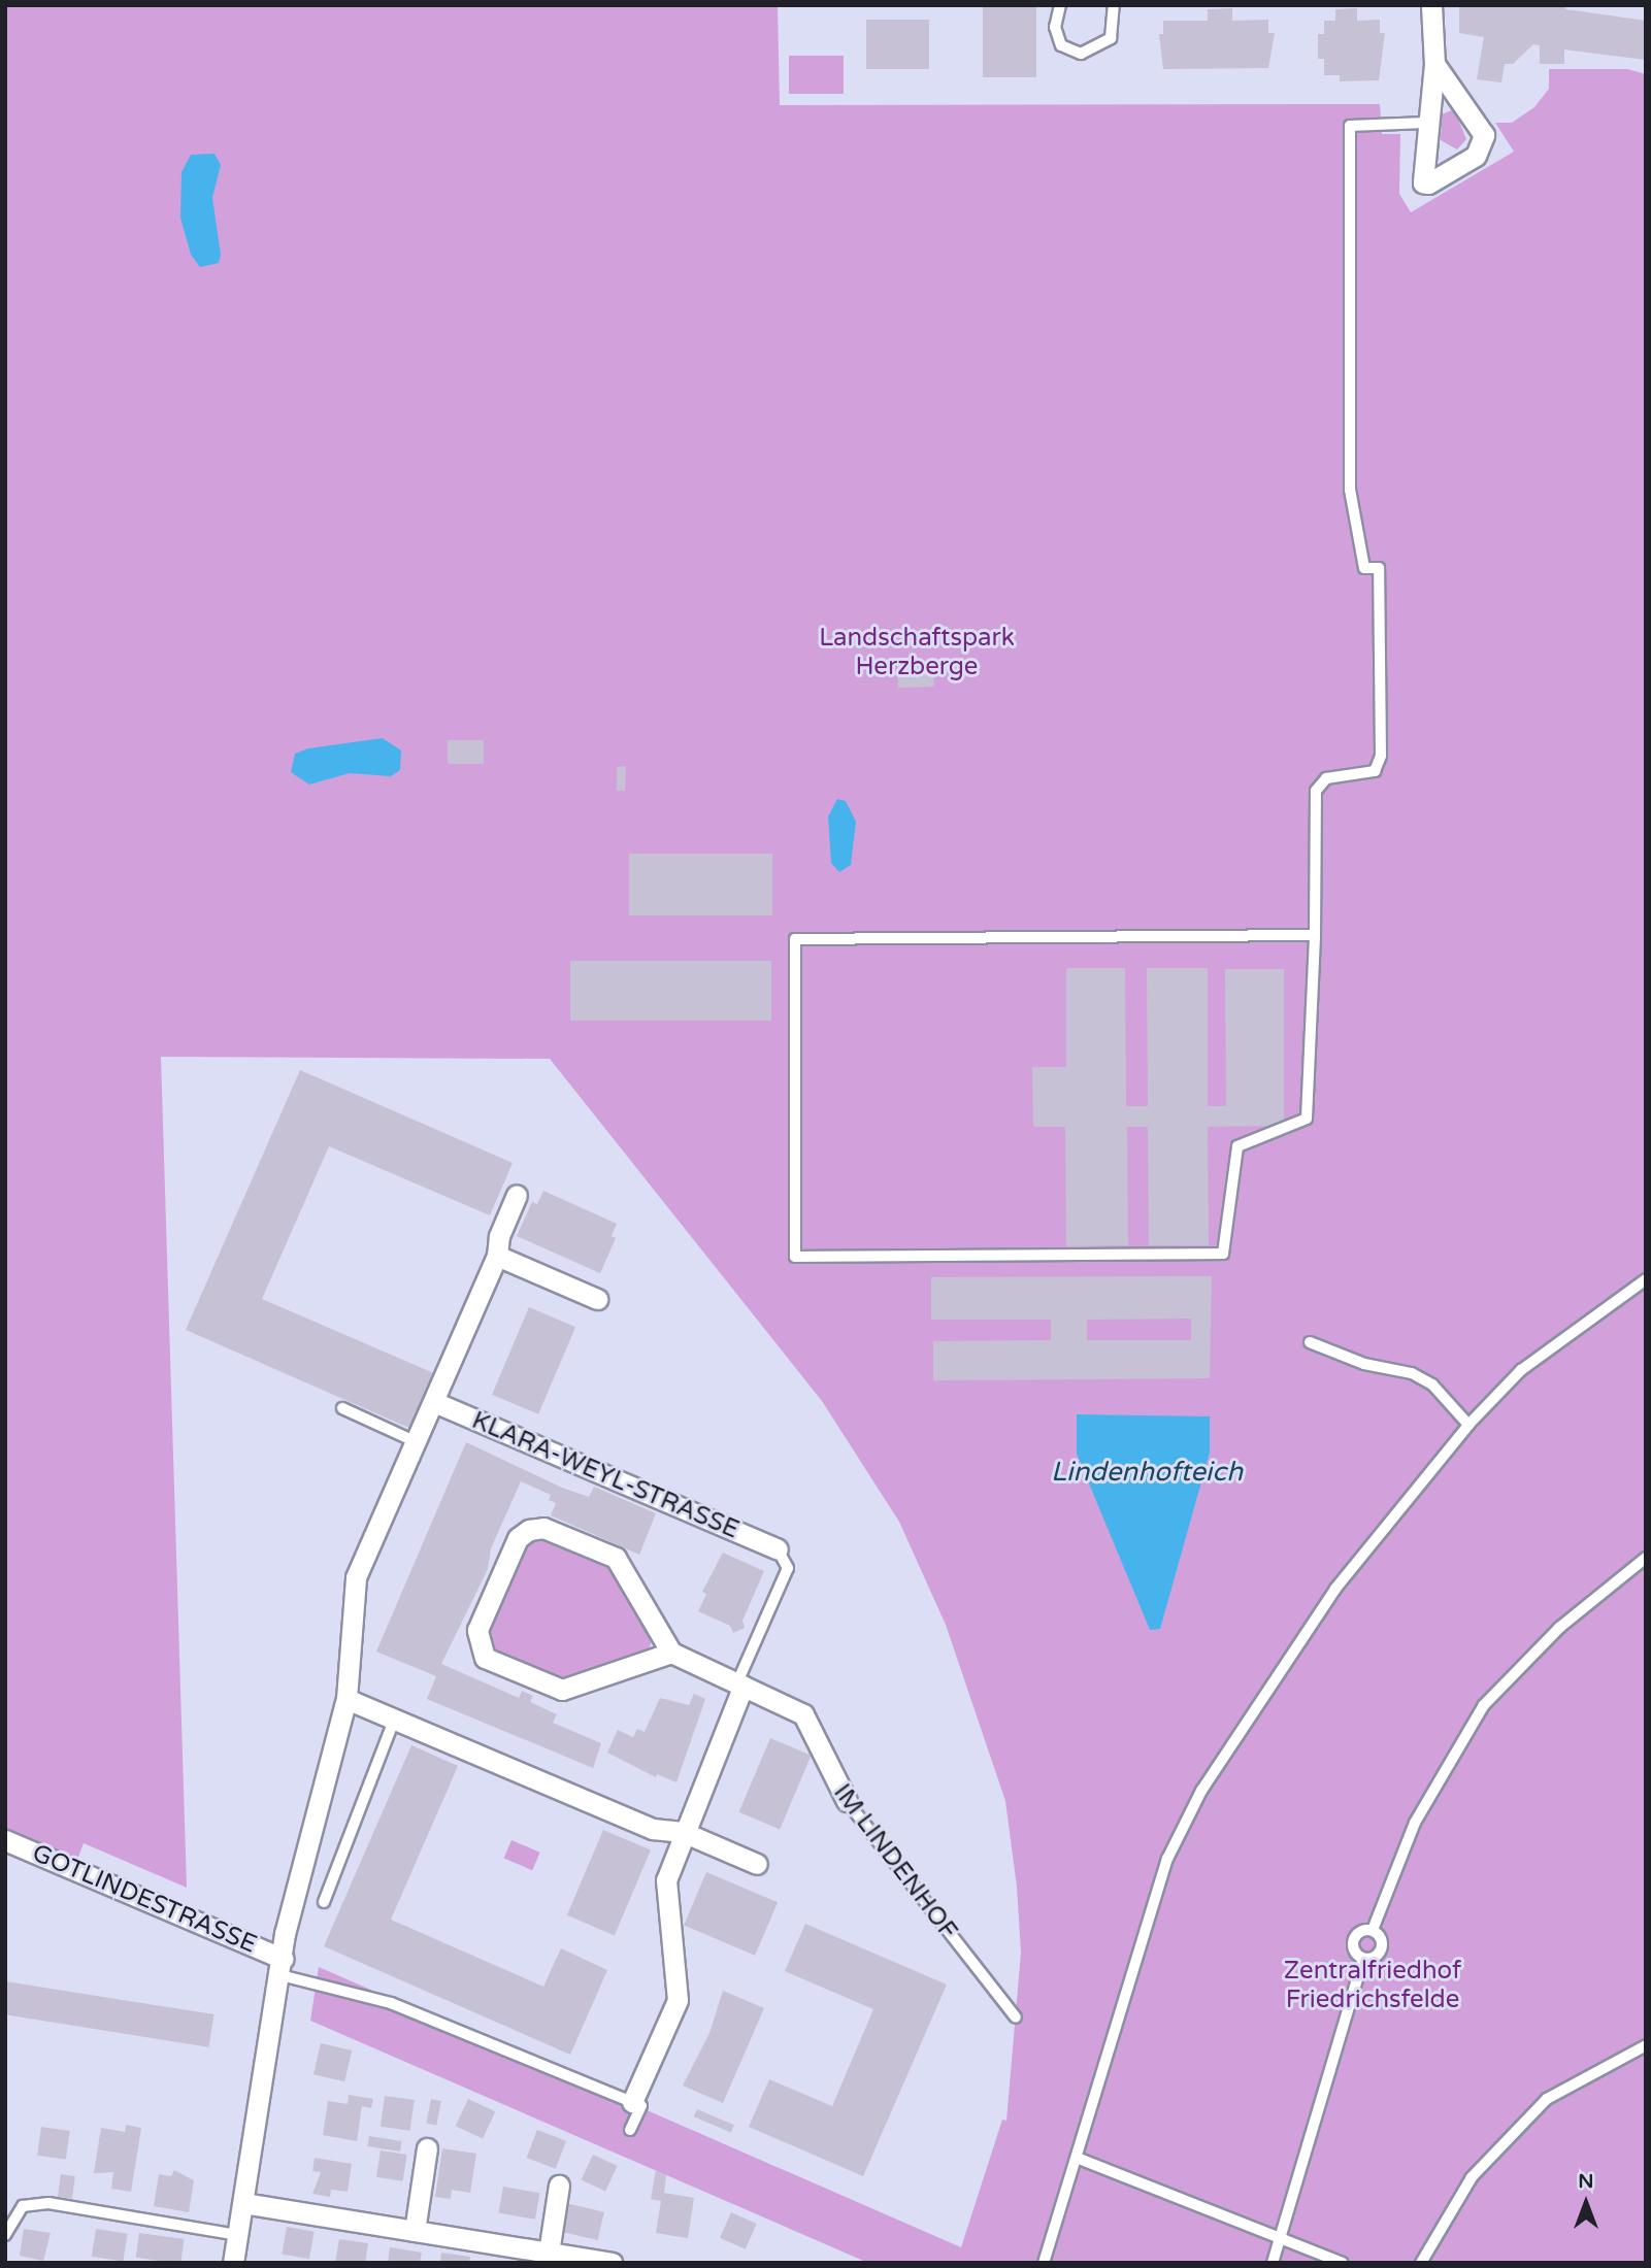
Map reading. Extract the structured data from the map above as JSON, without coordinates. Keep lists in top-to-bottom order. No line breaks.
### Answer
{"streets":{"street":["KLARA-WEYL-STRASSE","IM LINDENHOF","GOTLINDESTRASSE"]},"water":["Lindenhofteich"],"parks":["Landschaftspark Herzberge","Zentralfriedhof Friedrichsfelde"],"north":"top"}
